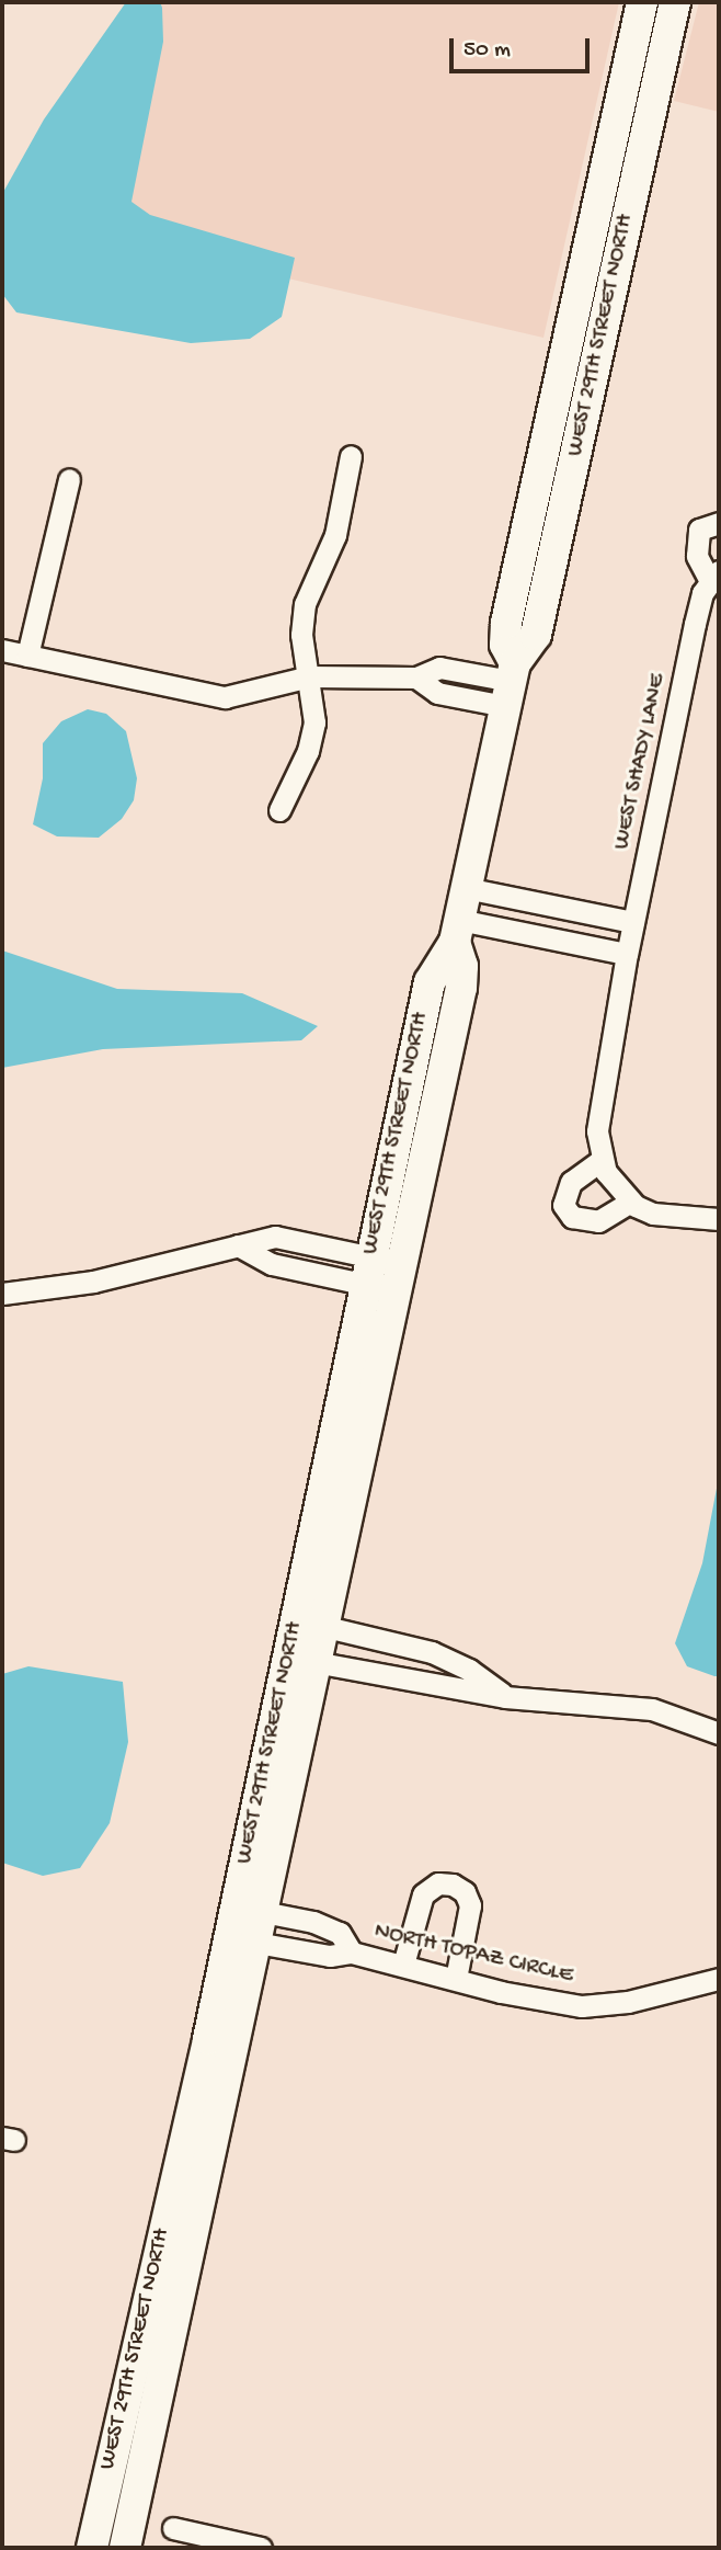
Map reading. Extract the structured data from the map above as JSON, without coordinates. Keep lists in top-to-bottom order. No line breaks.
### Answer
{"streets":{"main road":["WEST 29TH STREET NORTH"],"street":["WEST SHADY LANE","NORTH TOPAZ CIRCLE"]},"crossings":[["WEST 29TH STREET NORTH","NORTH TOPAZ CIRCLE"]],"scale_bar":"50 m"}
